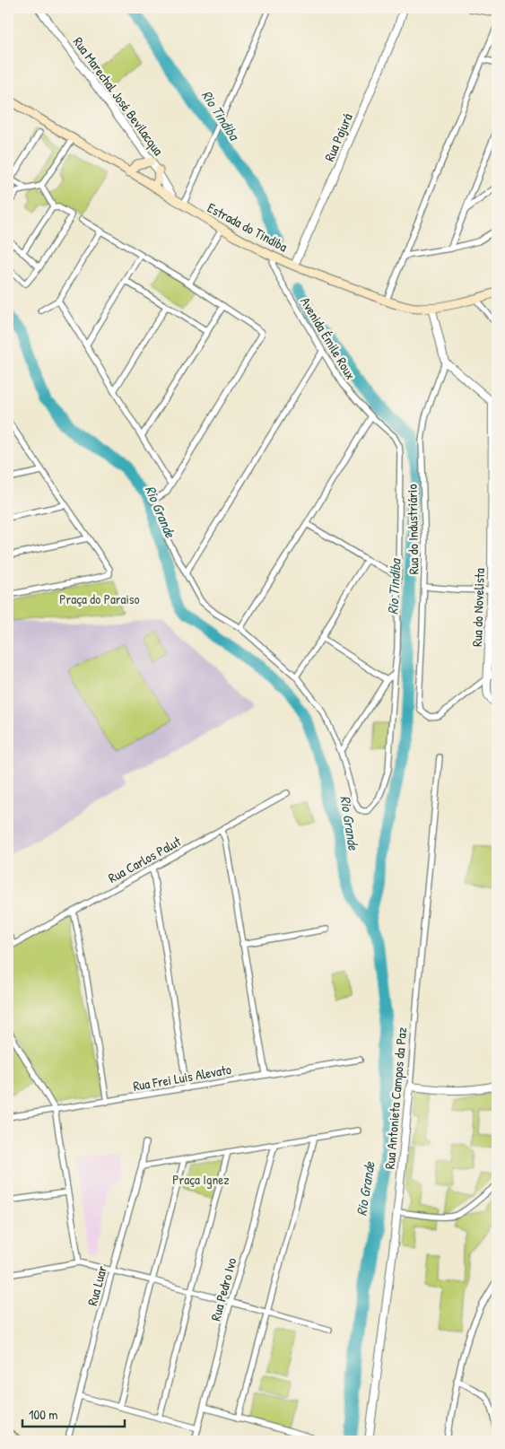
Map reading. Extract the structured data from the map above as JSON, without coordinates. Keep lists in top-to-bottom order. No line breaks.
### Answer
{"streets":{"main road":["Estrada do Tindiba"],"street":["Rua Marechal José Bevilacqua","Rua Pajurá","Avenida Émile Roux","Rua do Industriário","Rua do Novelista","Rua Carlos Palut","Rua Frei Luis Alevato","Rua Antonieta Campos da Paz","Rua Luar","Rua Pedro Ivo"]},"crossings":[["Rua Marechal José Bevilacqua","Estrada do Tindiba"],["Rua Pajurá","Estrada do Tindiba"],["Estrada do Tindiba","Avenida Émile Roux"],["Rua do Industriário","Rua do Novelista"]],"water":["Rio Tindiba","Rio Grande"],"parks":["Praça do Paraiso","Praça Ignez"],"scale_bar":"100 m"}
